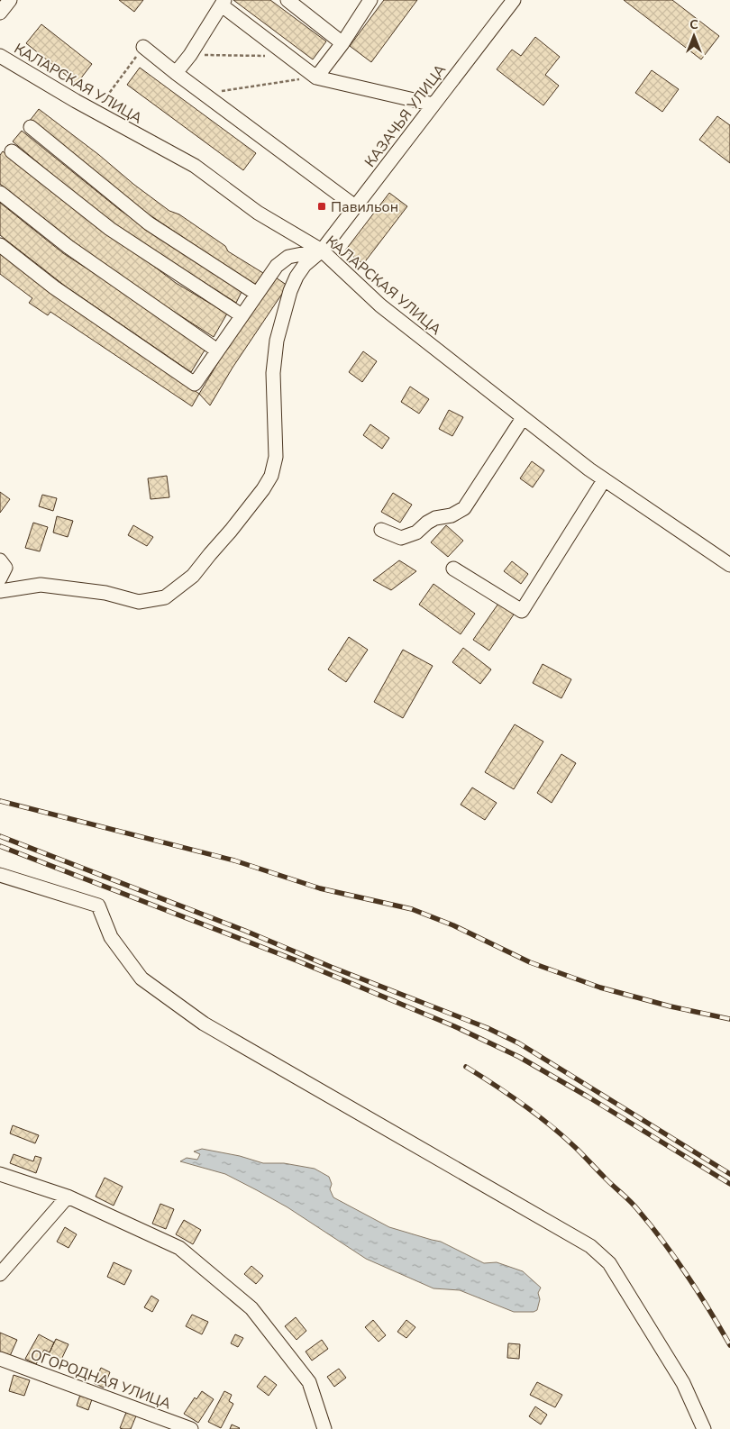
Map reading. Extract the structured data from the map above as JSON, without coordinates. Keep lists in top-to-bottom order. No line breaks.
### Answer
{"streets":{"street":["КАЛАРСКАЯ УЛИЦА","КАЗАЧЬЯ УЛИЦА","ОГОРОДНАЯ УЛИЦА"]},"crossings":[["КАЛАРСКАЯ УЛИЦА","КАЗАЧЬЯ УЛИЦА"]],"places":{"transit":["Павильон"]},"north":"top"}
